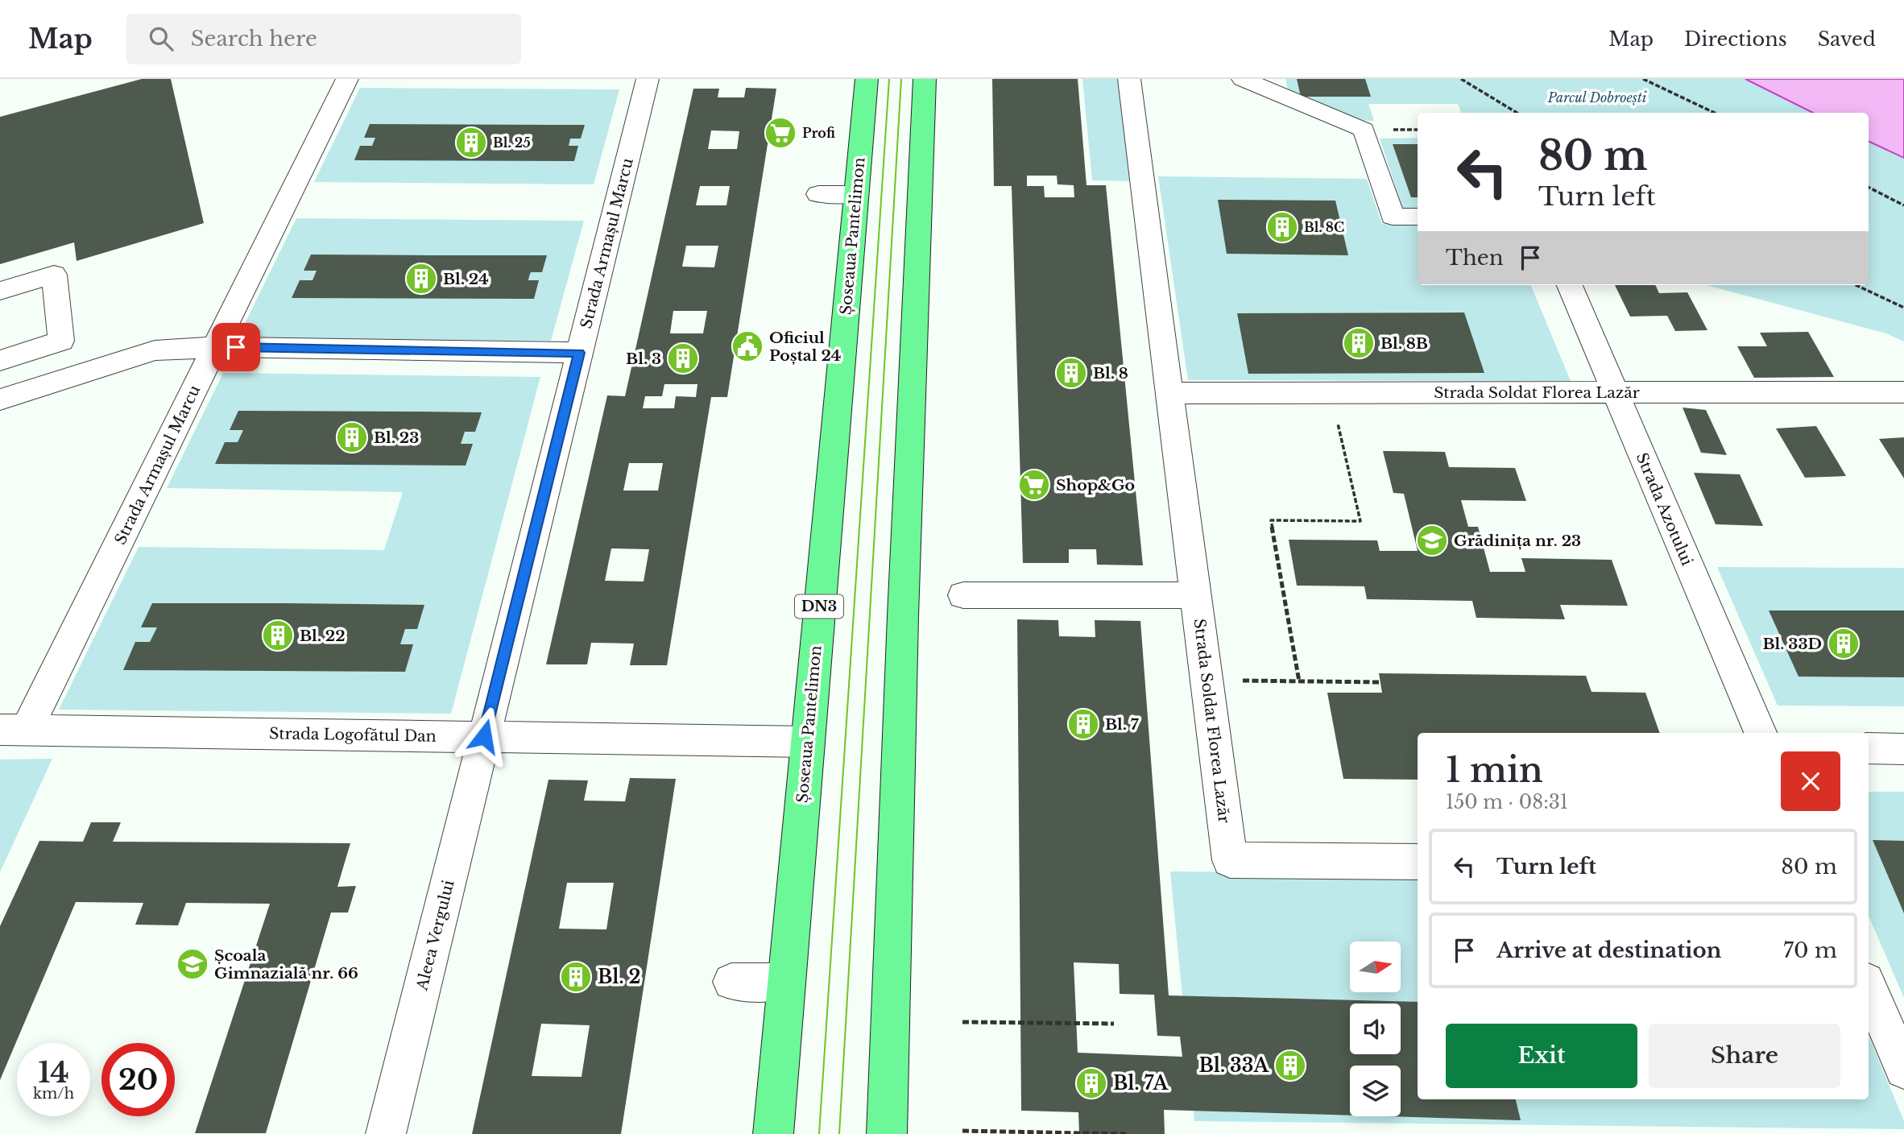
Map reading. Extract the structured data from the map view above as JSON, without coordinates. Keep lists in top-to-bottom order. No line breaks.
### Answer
{"streets":{"main road":["Șoseaua Pantelimon","DN3"],"street":["Strada Armașul Marcu","Strada Soldat Florea Lazăr","Strada Azotului","Strada Logofătul Dan","Aleea Vergului"]},"crossings":[["Șoseaua Pantelimon","Strada Logofătul Dan"],["Strada Armașul Marcu","Strada Logofătul Dan"],["Strada Armașul Marcu","Aleea Vergului"],["Strada Soldat Florea Lazăr","Strada Azotului"],["Strada Logofătul Dan","Aleea Vergului"]],"parks":["Parcul Dobroești"],"places":{"supermarket":["Profi","Shop&Go"],"building":["Bl. 25","Bl. 8C","Bl. 24","Bl. 8B","Bl. 3","Bl. 8","Bl. 23","Bl. 22","Bl. 33D","Bl. 7","Bl. 2","Bl. 33A","Bl. 7A"],"public building":["Oficiul Poștal 24"],"school or university":["Grădinița nr. 23","Școala Gimnazială nr. 66"]},"north":"right","page":{"header":"Map","search":"Search here","nav":["Map","Directions","Saved"],"turn":["80 m","Turn left"],"then":"Then","heading":["1 min","150 m · 08:31"],"list":[{"name":"Turn left","value":"80 m"},{"name":"Arrive at destination","value":"70 m"}],"buttons":["Exit","Share"],"speed":"14 km/h","limit":"20"}}
